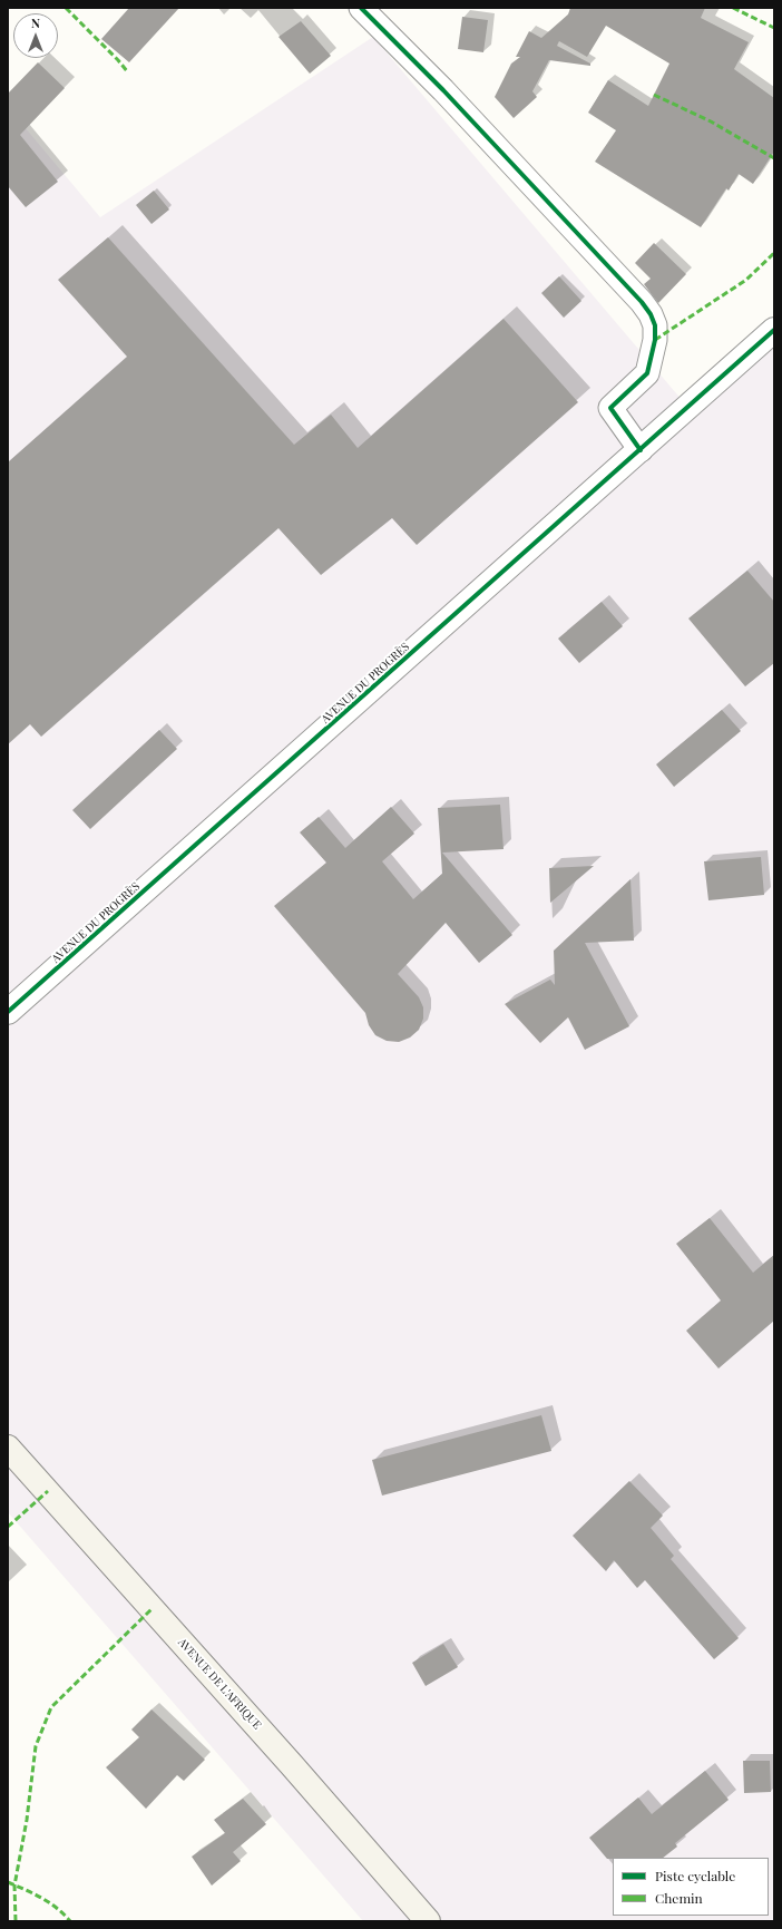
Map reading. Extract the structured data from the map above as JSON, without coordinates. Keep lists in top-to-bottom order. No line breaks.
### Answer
{"streets":{"main road":["AVENUE DE L'AFRIQUE"],"street":["AVENUE DU PROGRÈS"]},"legend":["Piste cyclable","Chemin"],"north":"top"}
